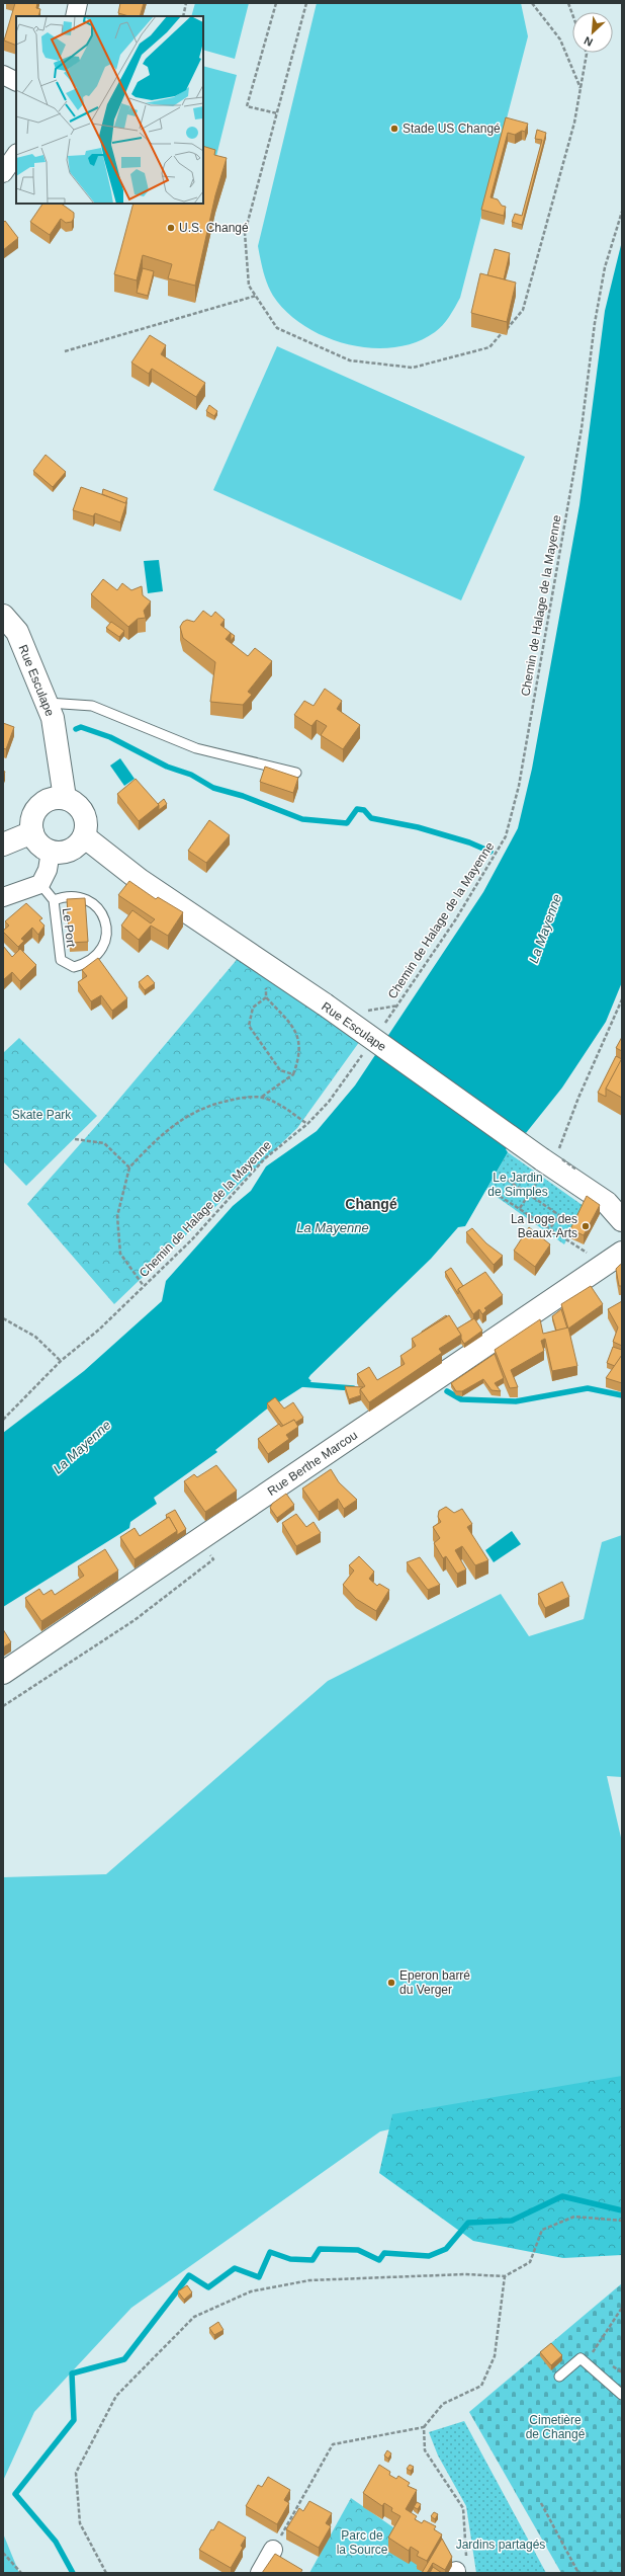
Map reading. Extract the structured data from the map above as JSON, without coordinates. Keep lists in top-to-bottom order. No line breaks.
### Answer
{"streets":{"street":["Rue Esculape","Rue Berthe Marcou"],"lane":["Le Port"],"path":["Chemin de Halage de la Mayenne"]},"districts":["Changé"],"water":["La Mayenne"],"parks":["Skate Park","Le Jardin de Simples","Cimetière de Changé","Parc de la Source","Jardins partagés"],"places":["Stade US Changé","U.S. Changé","La Loge des Beaux-Arts","Eperon barré du Verger"],"north":"bottom left"}
